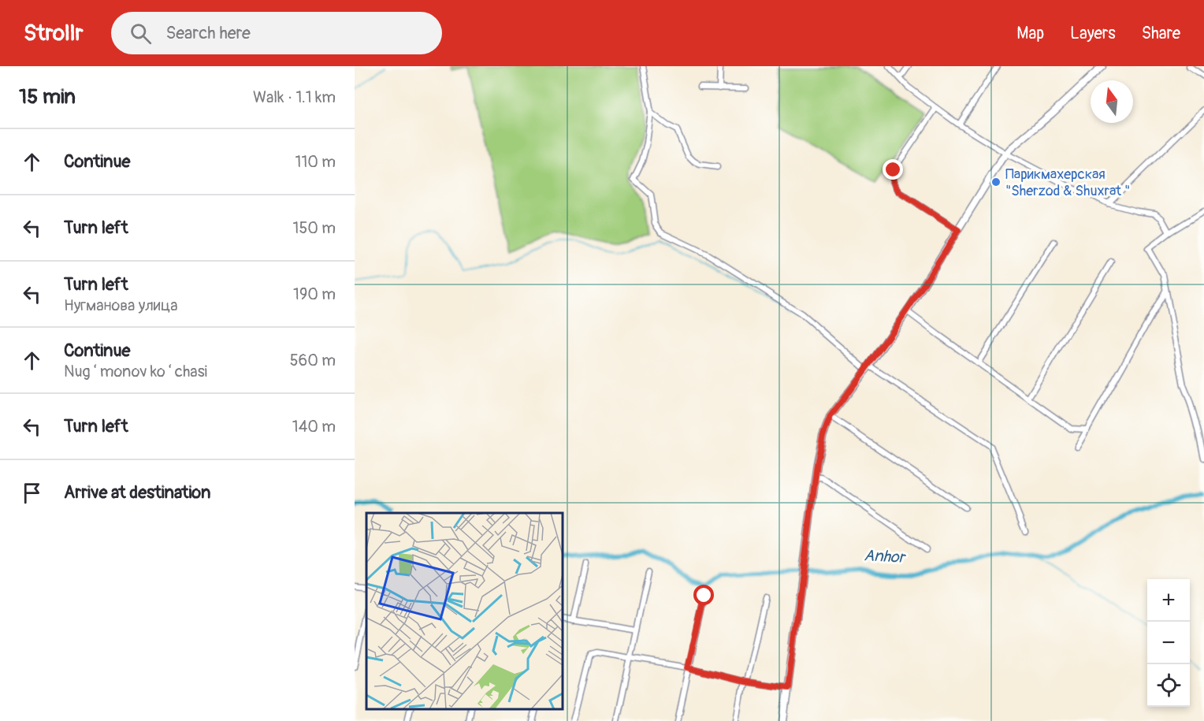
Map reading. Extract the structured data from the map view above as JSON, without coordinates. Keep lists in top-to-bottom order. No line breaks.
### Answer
{"water":["Anhor"],"places":["Парикмахерская \"Sherzod & Shuxrat \""],"north":"top","page":{"header":"Strollr","search":"Search here","nav":["Map","Layers","Share"],"heading":["15 min","Walk · 1.1 km"],"list":[["Continue","110 m"],["Turn left","150 m"],["Turn left","Нугманова улица","190 m"],["Continue","Nugʻmonov koʻchasi","560 m"],["Turn left","140 m"],"Arrive at destination"],"map_buttons":["+","−"]}}
